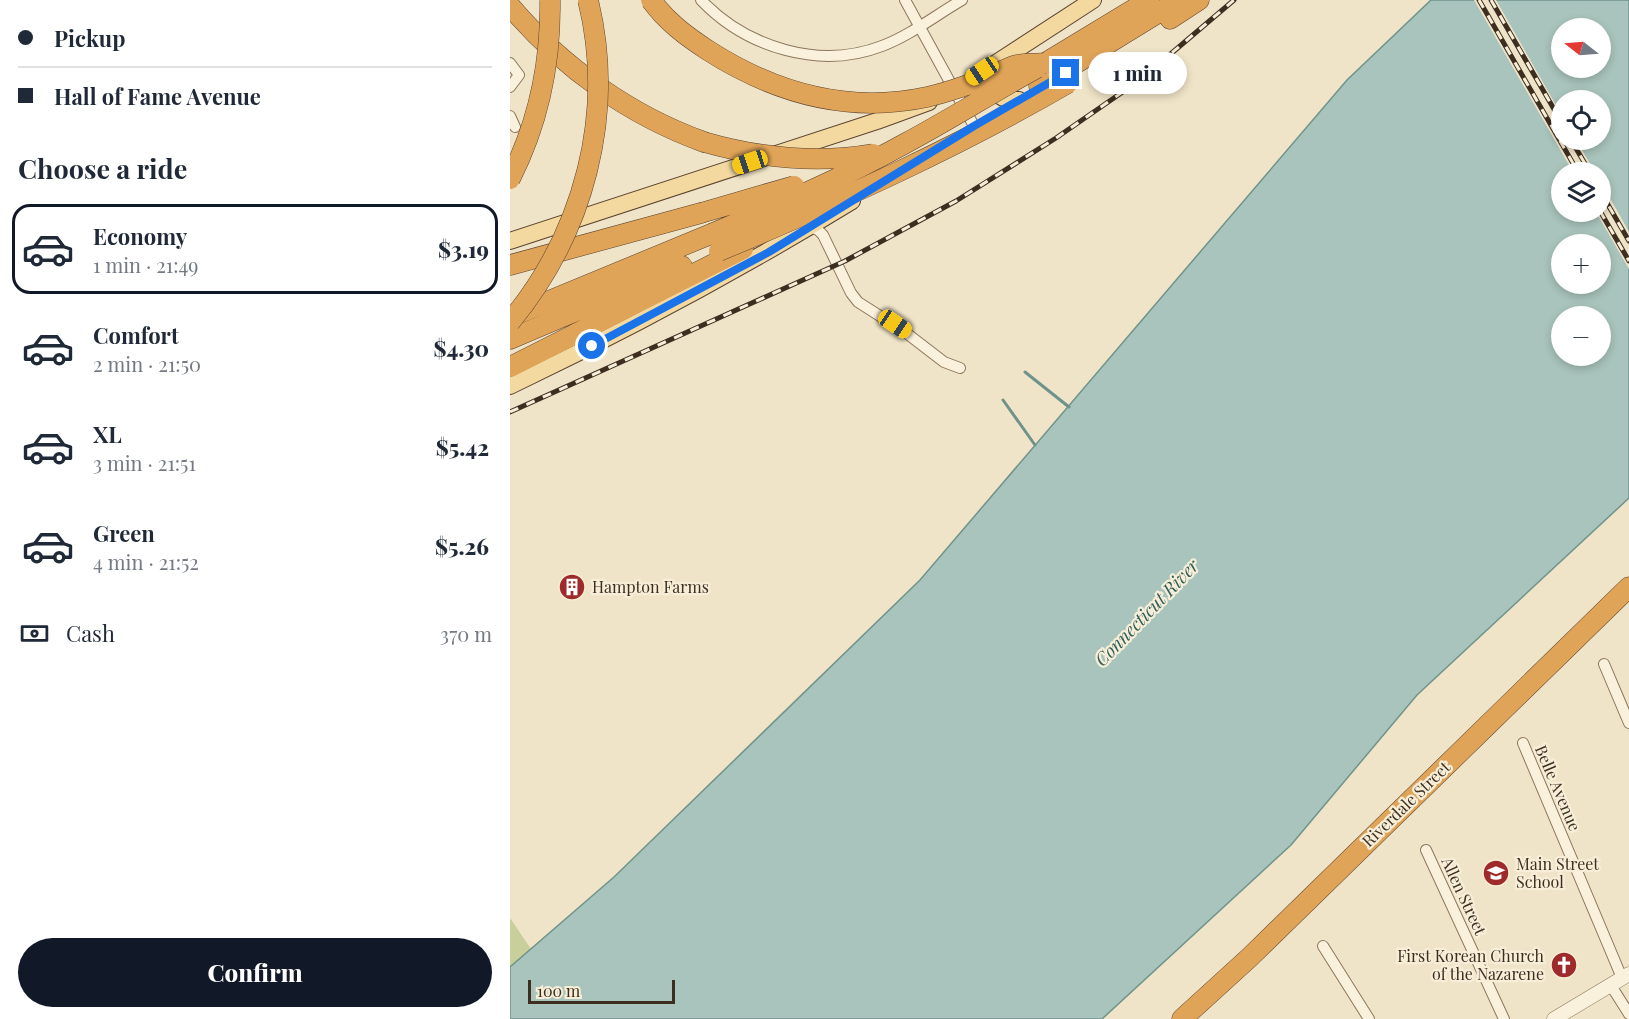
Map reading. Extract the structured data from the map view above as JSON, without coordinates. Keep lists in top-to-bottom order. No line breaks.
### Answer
{"streets":{"highway":["Riverdale Street"],"street":["Belle Avenue","Allen Street"]},"water":["Connecticut River"],"places":{"building":["Hampton Farms"],"school or university":["Main Street School"],"church":["First Korean Church of the Nazarene"]},"scale_bar":"100 m","north":"left","page":{"banner":["Pickup","Hall of Fame Avenue"],"map_buttons":["+","−"],"bubble":"1 min","heading":"Choose a ride","list":[{"name":"Economy","note":"1 min · 21:49","value":"$3.19"},{"name":"Comfort","note":"2 min · 21:50","value":"$4.30"},{"name":"XL","note":"3 min · 21:51","value":"$5.42"},{"name":"Green","note":"4 min · 21:52","value":"$5.26"}],"pay":["Cash","370 m"],"buttons":"Confirm","scale":"100 m"}}
